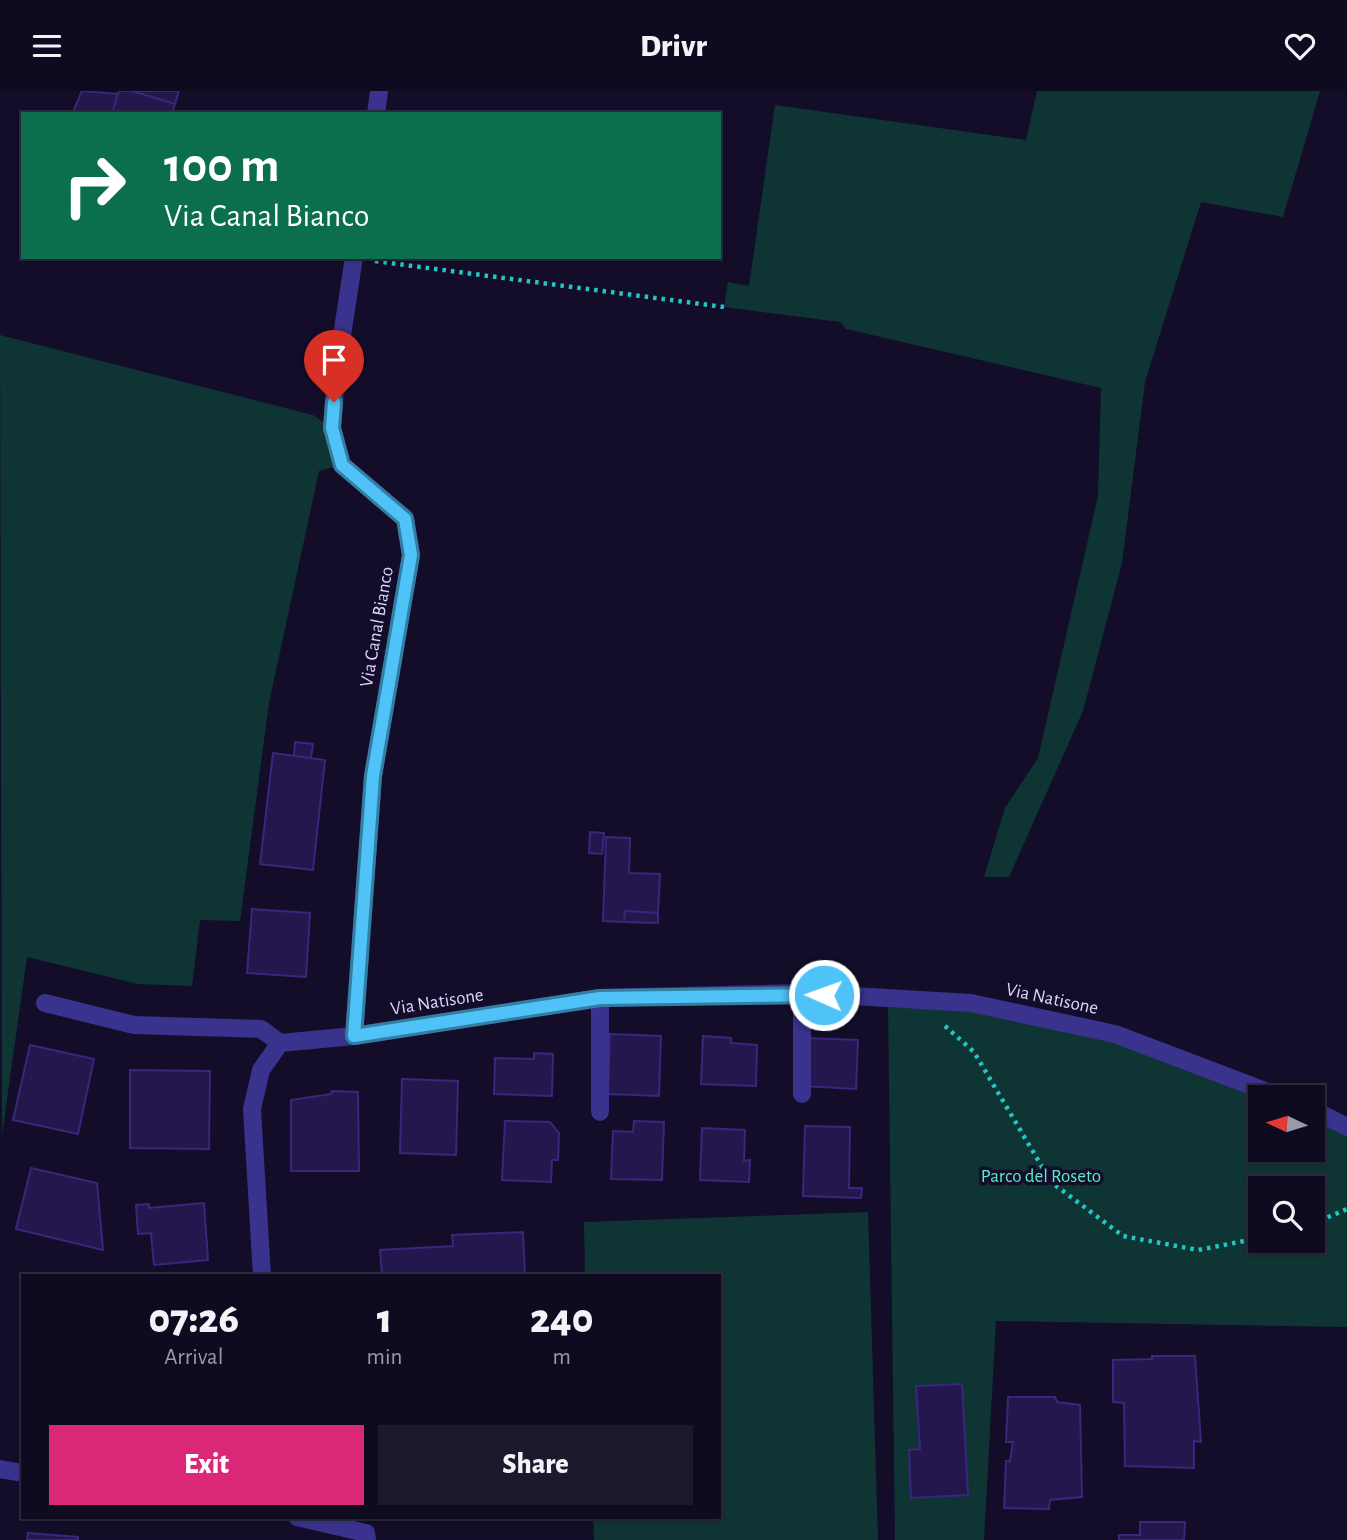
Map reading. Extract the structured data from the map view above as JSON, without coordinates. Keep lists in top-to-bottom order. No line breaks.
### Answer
{"streets":{"street":["Via Canal Bianco","Via Natisone"]},"crossings":[["Via Canal Bianco","Via Natisone"]],"parks":["Parco del Roseto"],"north":"left","page":{"header":"Drivr","turn":["100 m","Via Canal Bianco"],"eta":["07:26","Arrival","1","min","240","m"],"buttons":["Exit","Share"]}}
